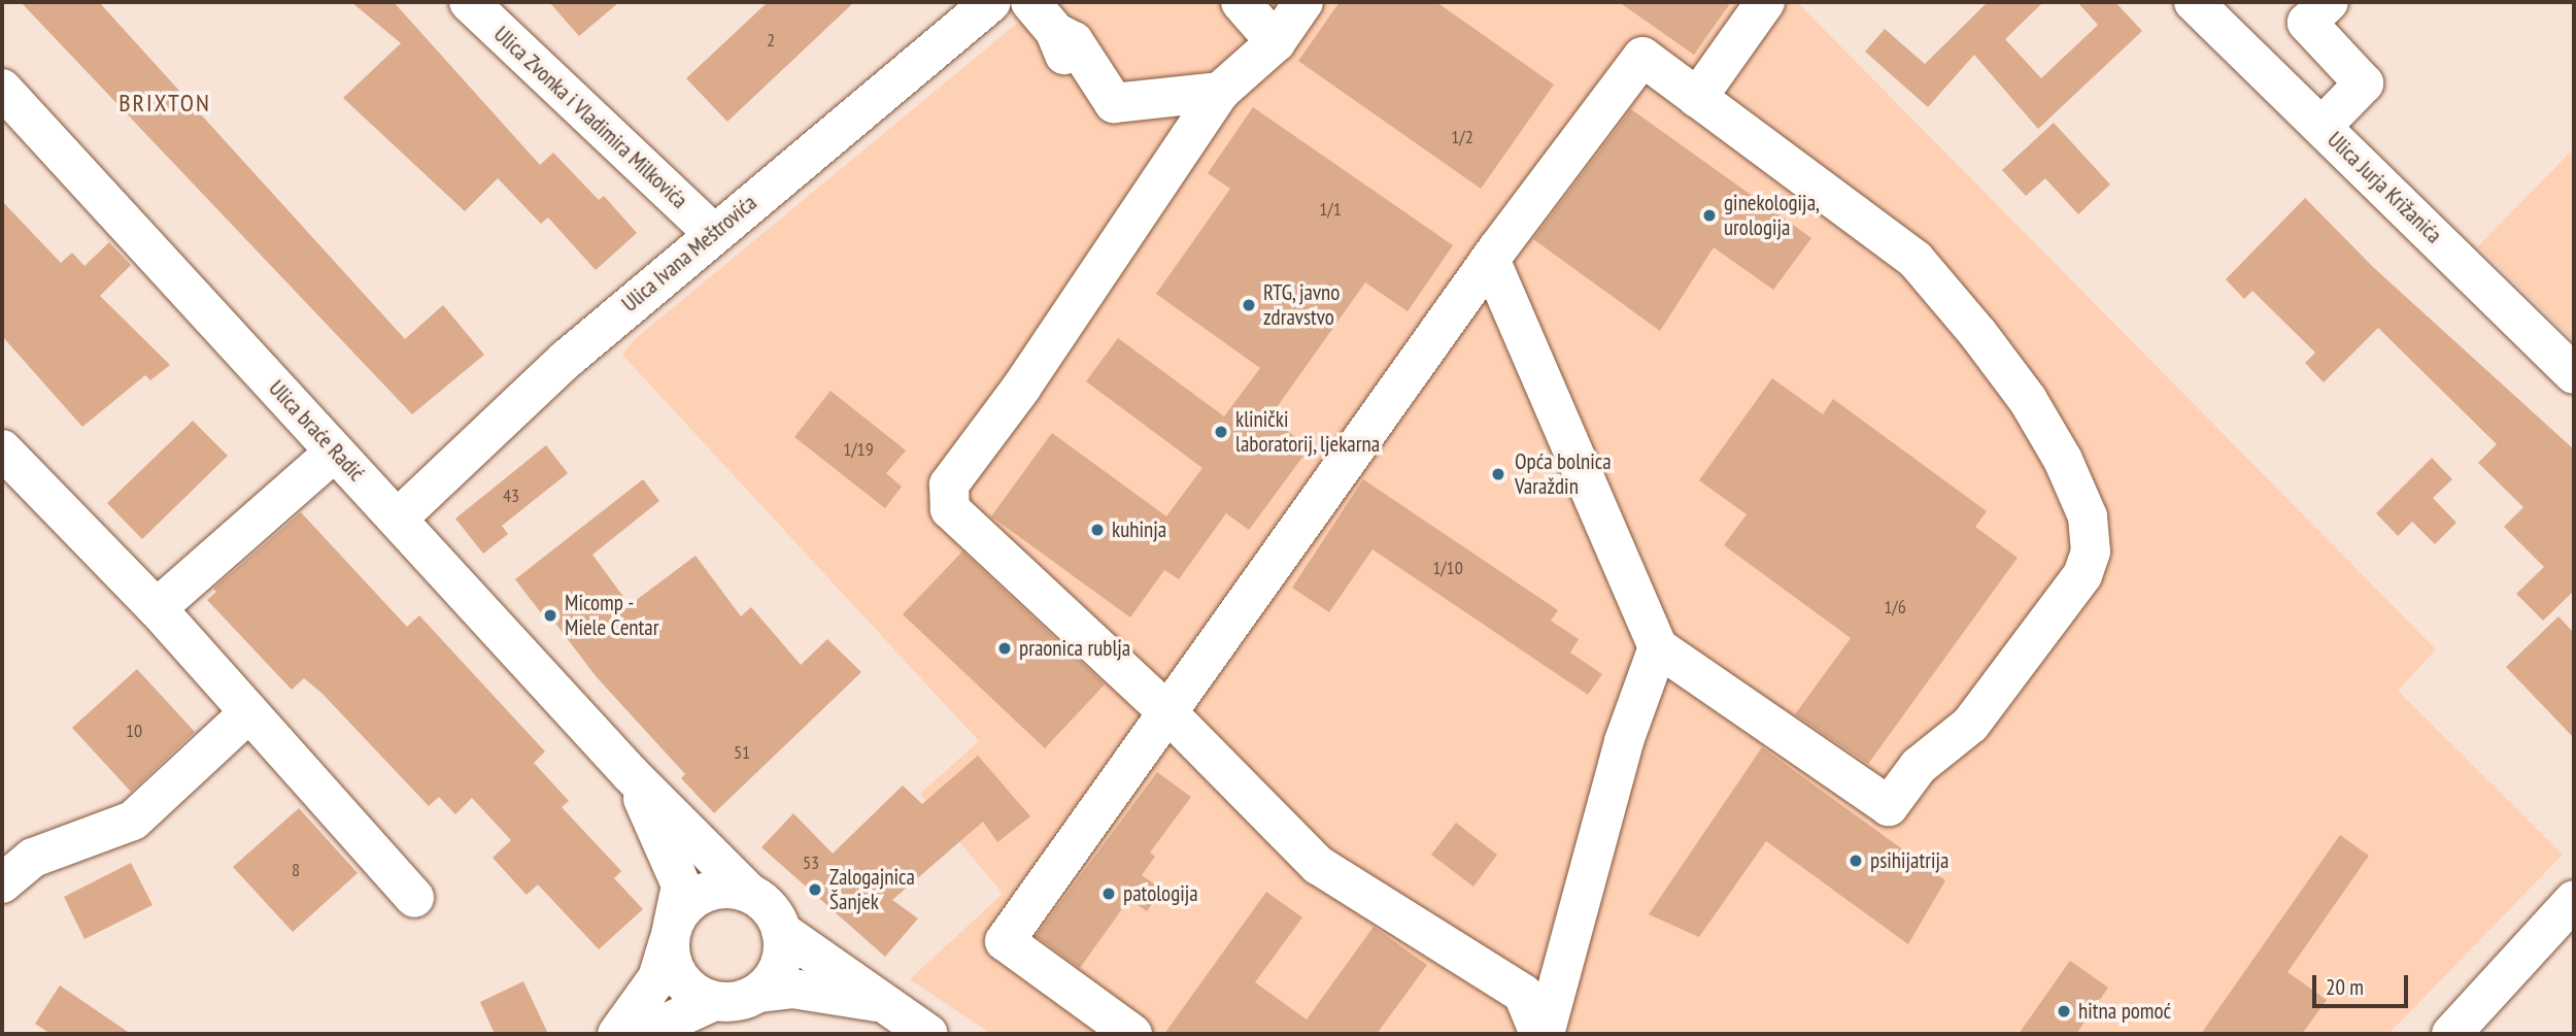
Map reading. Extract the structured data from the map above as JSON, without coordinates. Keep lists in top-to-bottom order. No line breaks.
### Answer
{"streets":{"main road":["Ulica Zvonka i Vladimira Milkovića","Ulica Jurja Križanića","Ulica Ivana Meštrovića","Ulica braće Radić"]},"crossings":[["Ulica Zvonka i Vladimira Milkovića","Ulica Ivana Meštrovića"],["Ulica Ivana Meštrovića","Ulica braće Radić"]],"districts":["BRIXTON"],"places":["ginekologija, urologija","RTG, javno zdravstvo","klinički laboratorij, ljekarna","Opća bolnica Varaždin","kuhinja","Micomp - Miele Centar","praonica rublja","psihijatrija","Zalogajnica Šanjek","patologija","hitna pomoć"],"house_numbers":["2","1/2","1/1","1/19","43","1/10","1/6","10","51","53","8"],"scale_bar":"20 m"}
